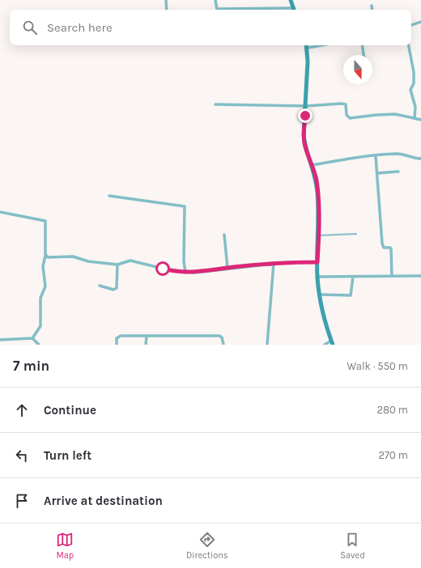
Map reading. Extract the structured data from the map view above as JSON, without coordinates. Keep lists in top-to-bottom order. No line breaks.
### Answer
{"north":"bottom","page":{"search":"Search here","heading":["7 min","Walk · 550 m"],"list":[["Continue","280 m"],["Turn left","270 m"],"Arrive at destination"],"nav":["Map","Directions","Saved"]}}
